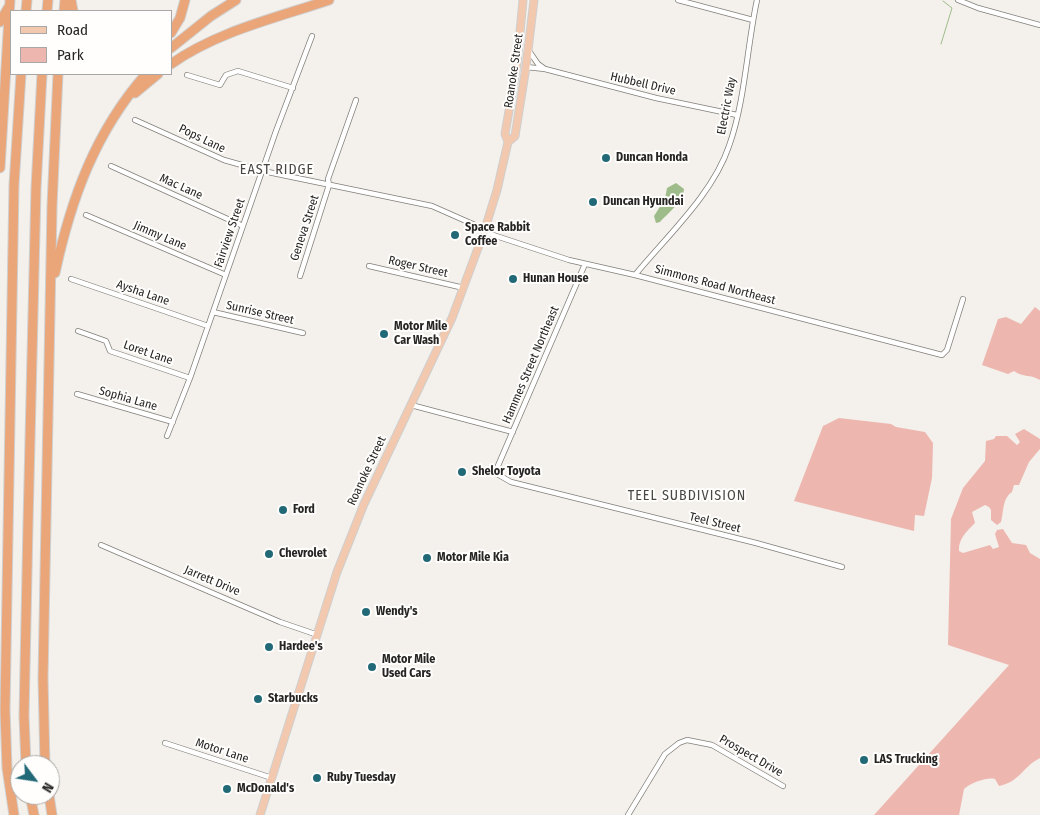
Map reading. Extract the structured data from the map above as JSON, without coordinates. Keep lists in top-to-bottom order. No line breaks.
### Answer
{"streets":{"main road":["Roanoke Street"],"street":["Hubbell Drive","Electric Way","Pops Lane","Mac Lane","Geneva Street","Fairview Street","Jimmy Lane","Roger Street","Simmons Road Northeast","Aysha Lane","Sunrise Street","Loret Lane","Hammes Street Northeast","Sophia Lane","Teel Street","Jarrett Drive","Motor Lane","Prospect Drive"]},"crossings":[["Roanoke Street","Hubbell Drive"],["Roanoke Street","Roger Street"],["Roanoke Street","Simmons Road Northeast"],["Roanoke Street","Jarrett Drive"],["Roanoke Street","Motor Lane"],["Hubbell Drive","Electric Way"],["Electric Way","Simmons Road Northeast"],["Pops Lane","Geneva Street"],["Pops Lane","Fairview Street"],["Pops Lane","Simmons Road Northeast"],["Mac Lane","Fairview Street"],["Geneva Street","Simmons Road Northeast"],["Fairview Street","Jimmy Lane"],["Fairview Street","Aysha Lane"],["Fairview Street","Sunrise Street"],["Fairview Street","Loret Lane"],["Fairview Street","Sophia Lane"],["Simmons Road Northeast","Hammes Street Northeast"],["Hammes Street Northeast","Teel Street"]],"districts":["EAST RIDGE","TEEL SUBDIVISION"],"places":["Duncan Honda","Duncan Hyundai","Space Rabbit Coffee","Hunan House","Motor Mile Car Wash","Shelor Toyota","Ford","Chevrolet","Motor Mile Kia","Wendy's","Hardee's","Motor Mile Used Cars","Starbucks","LAS Trucking","Ruby Tuesday","McDonald's"],"legend":["Road","Park"],"north":"bottom right"}
